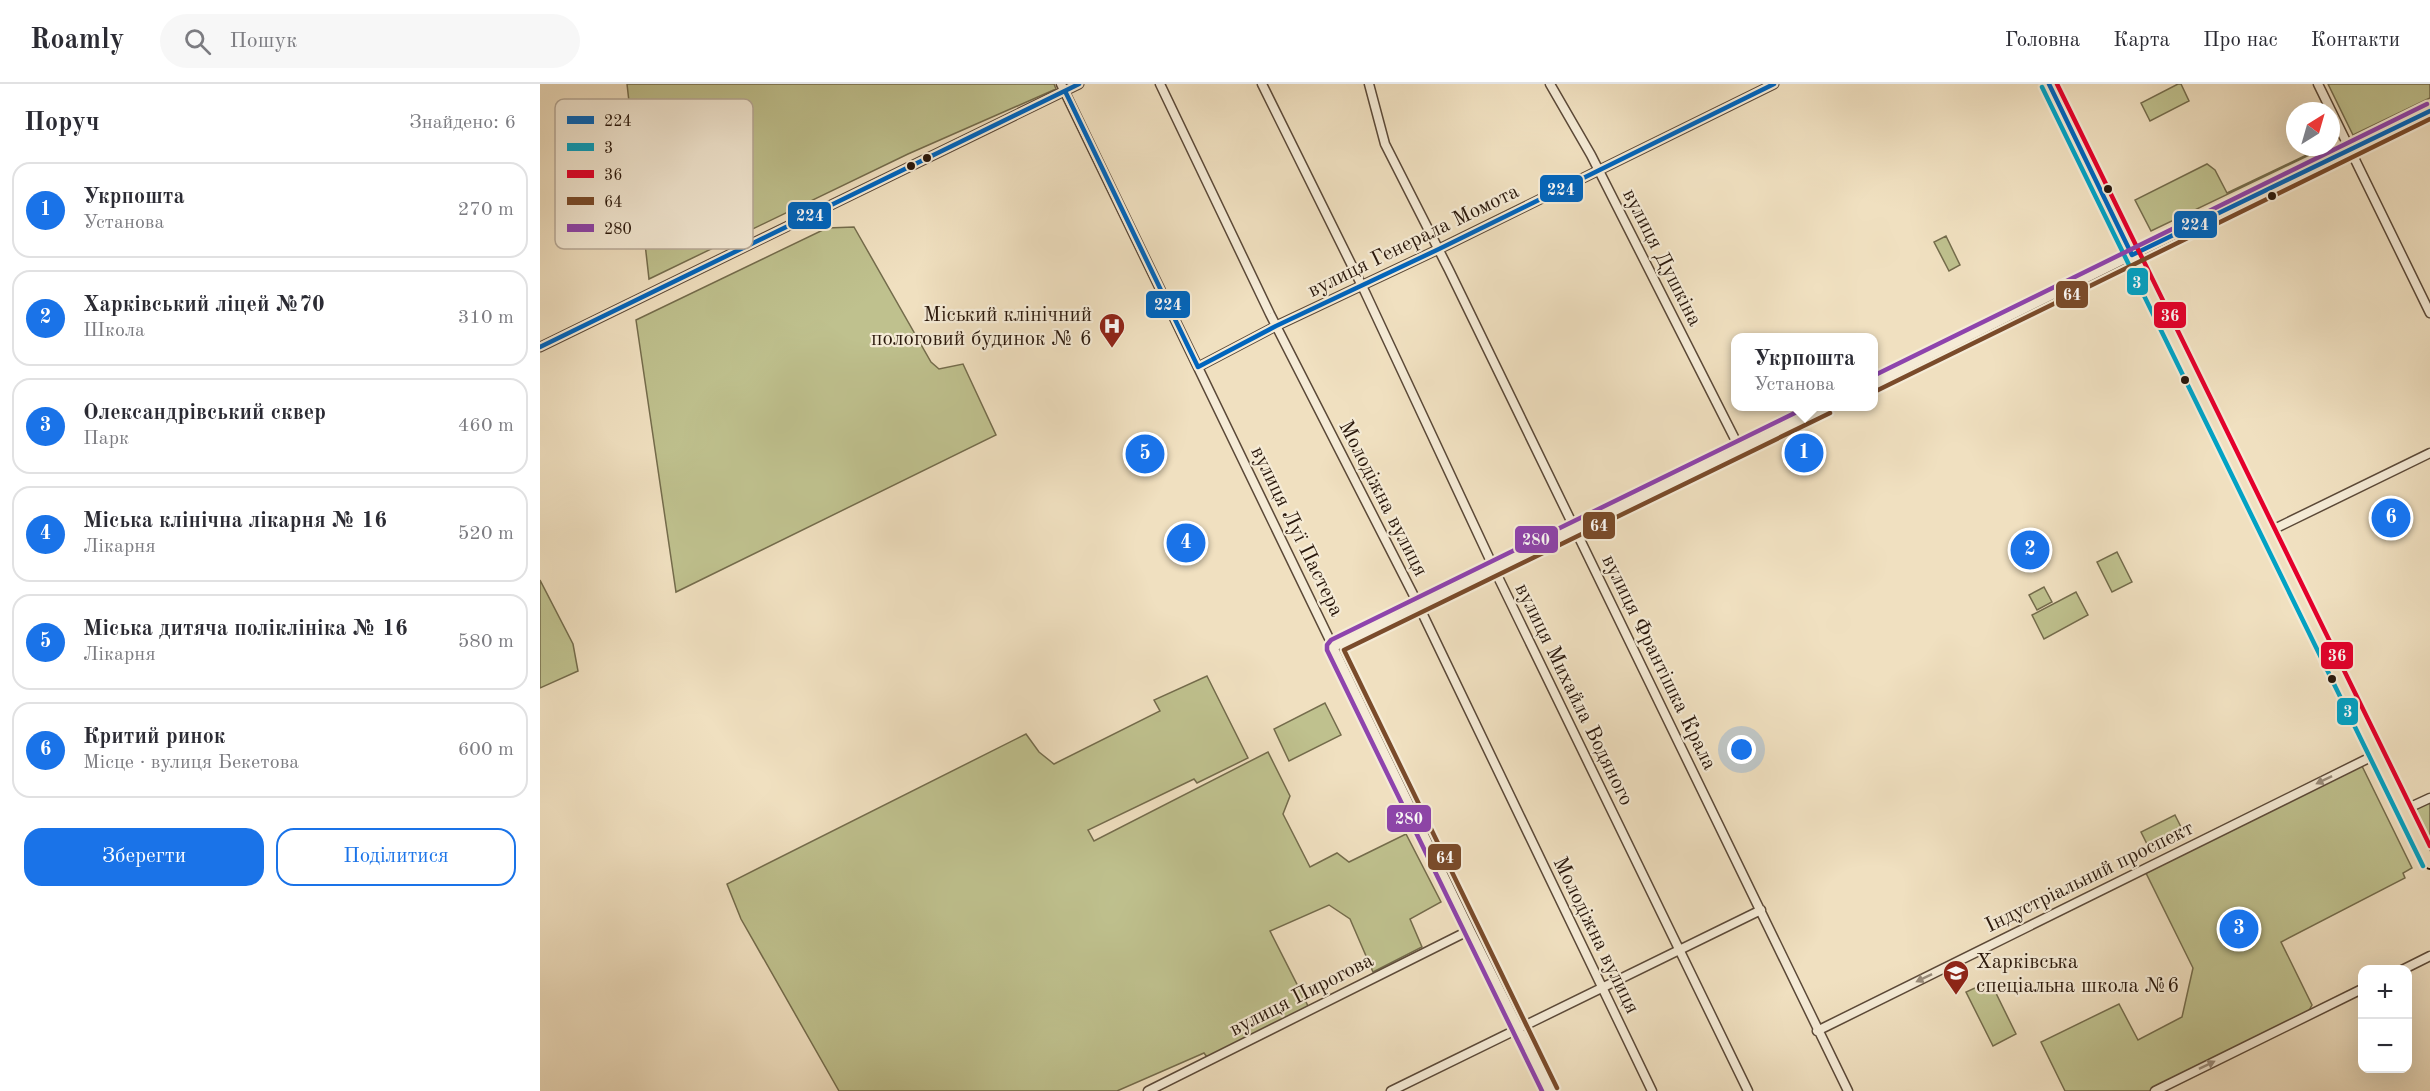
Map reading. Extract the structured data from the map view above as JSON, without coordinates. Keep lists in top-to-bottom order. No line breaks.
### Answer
{"streets":{"street":["вулиця Генерала Момота","вулиця Душкіна","Молодіжна вулиця","вулиця Луї Пастера","вулиця Франтішка Крала","вулиця Михайла Водяного","Індустріальний проспект","вулиця Пирогова"]},"crossings":[["вулиця Генерала Момота","вулиця Душкіна"],["вулиця Генерала Момота","Молодіжна вулиця"],["вулиця Генерала Момота","вулиця Луї Пастера"],["вулиця Генерала Момота","вулиця Франтішка Крала"],["вулиця Генерала Момота","вулиця Михайла Водяного"],["вулиця Луї Пастера","вулиця Пирогова"],["вулиця Франтішка Крала","Індустріальний проспект"]],"one_way":["Індустріальний проспект"],"places":{"hospital":["Міський клінічний пологовий будинок № 6"],"school or university":["Харківська спеціальна школа №6"]},"lines":["transit line 224","transit line 36","transit line 3","transit line 280","transit line 64"],"legend":["224","3","36","64","280"],"north":"top right","page":{"header":"Roamly","search":"Пошук","nav":["Головна","Карта","Про нас","Контакти"],"heading":["Поруч","Знайдено: 6"],"list":[{"mark":"1","name":"Укрпошта","note":"Установа","value":"270 m"},{"mark":"2","name":"Харківський ліцей №70","note":"Школа","value":"310 m"},{"mark":"3","name":"Олександрівський сквер","note":"Парк","value":"460 m"},{"mark":"4","name":"Міська клінічна лікарня № 16","note":"Лікарня","value":"520 m"},{"mark":"5","name":"Міська дитяча поліклініка № 16","note":"Лікарня","value":"580 m"},{"mark":"6","name":"Критий ринок","note":"Місце · вулиця Бекетова","value":"600 m"}],"popup":["Укрпошта","Установа"],"pins":["1","5","6","4","2","3"],"buttons":["Зберегти","Поділитися"],"map_buttons":["+","−"]}}
